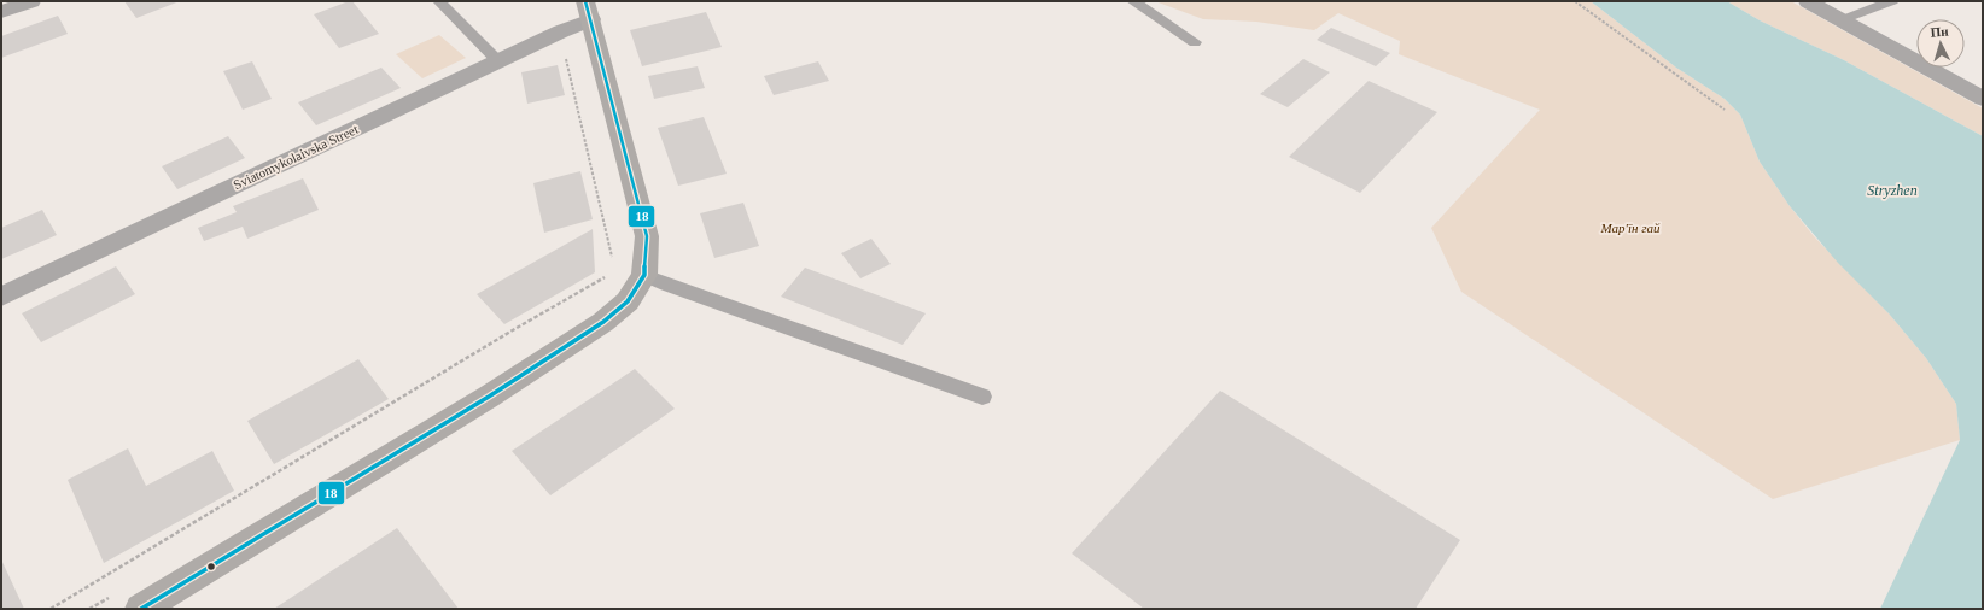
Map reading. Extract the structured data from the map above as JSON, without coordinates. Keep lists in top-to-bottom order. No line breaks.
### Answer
{"streets":{"street":["Sviatomykolaivska Street"]},"water":["Stryzhen"],"parks":["Мар'їн гай"],"lines":["transit line 18"],"north":"top"}
